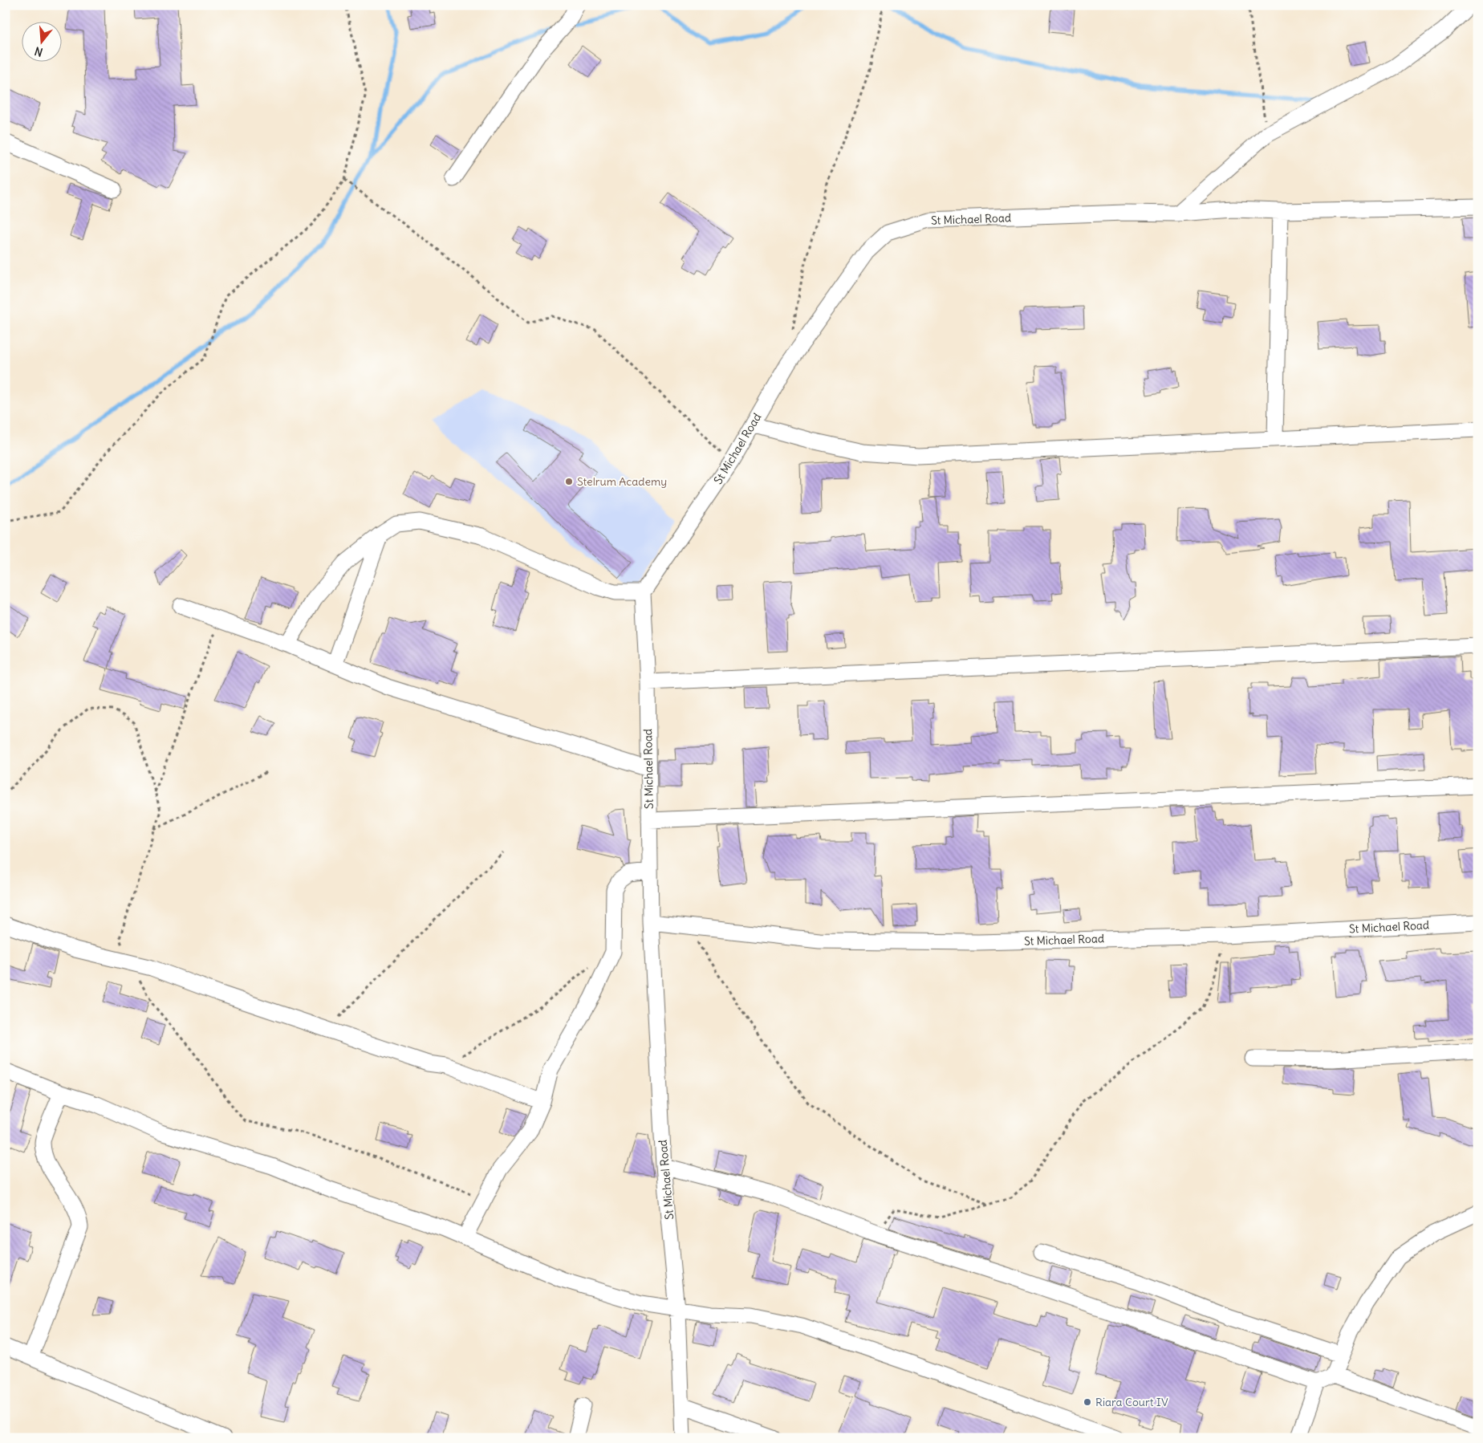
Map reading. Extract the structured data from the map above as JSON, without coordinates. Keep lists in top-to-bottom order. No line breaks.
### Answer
{"streets":{"street":["St Michael Road"]},"places":["Stelrum Academy","Riara Court IV"],"north":"bottom"}
